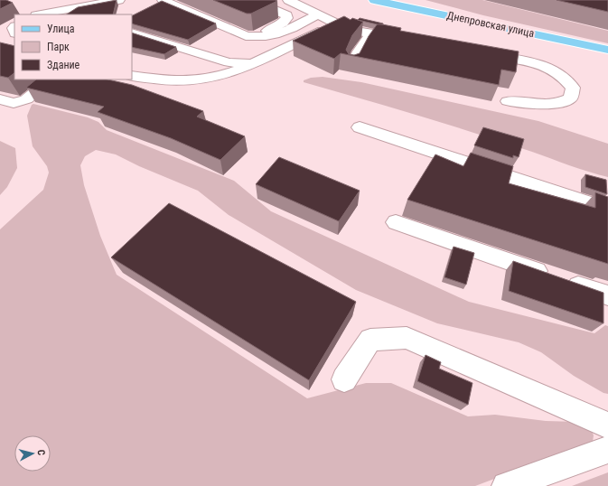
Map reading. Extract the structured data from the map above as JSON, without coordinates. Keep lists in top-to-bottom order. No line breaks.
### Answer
{"streets":{"main road":["Днепровская улица"]},"legend":["Улица","Парк","Здание"],"north":"right"}
